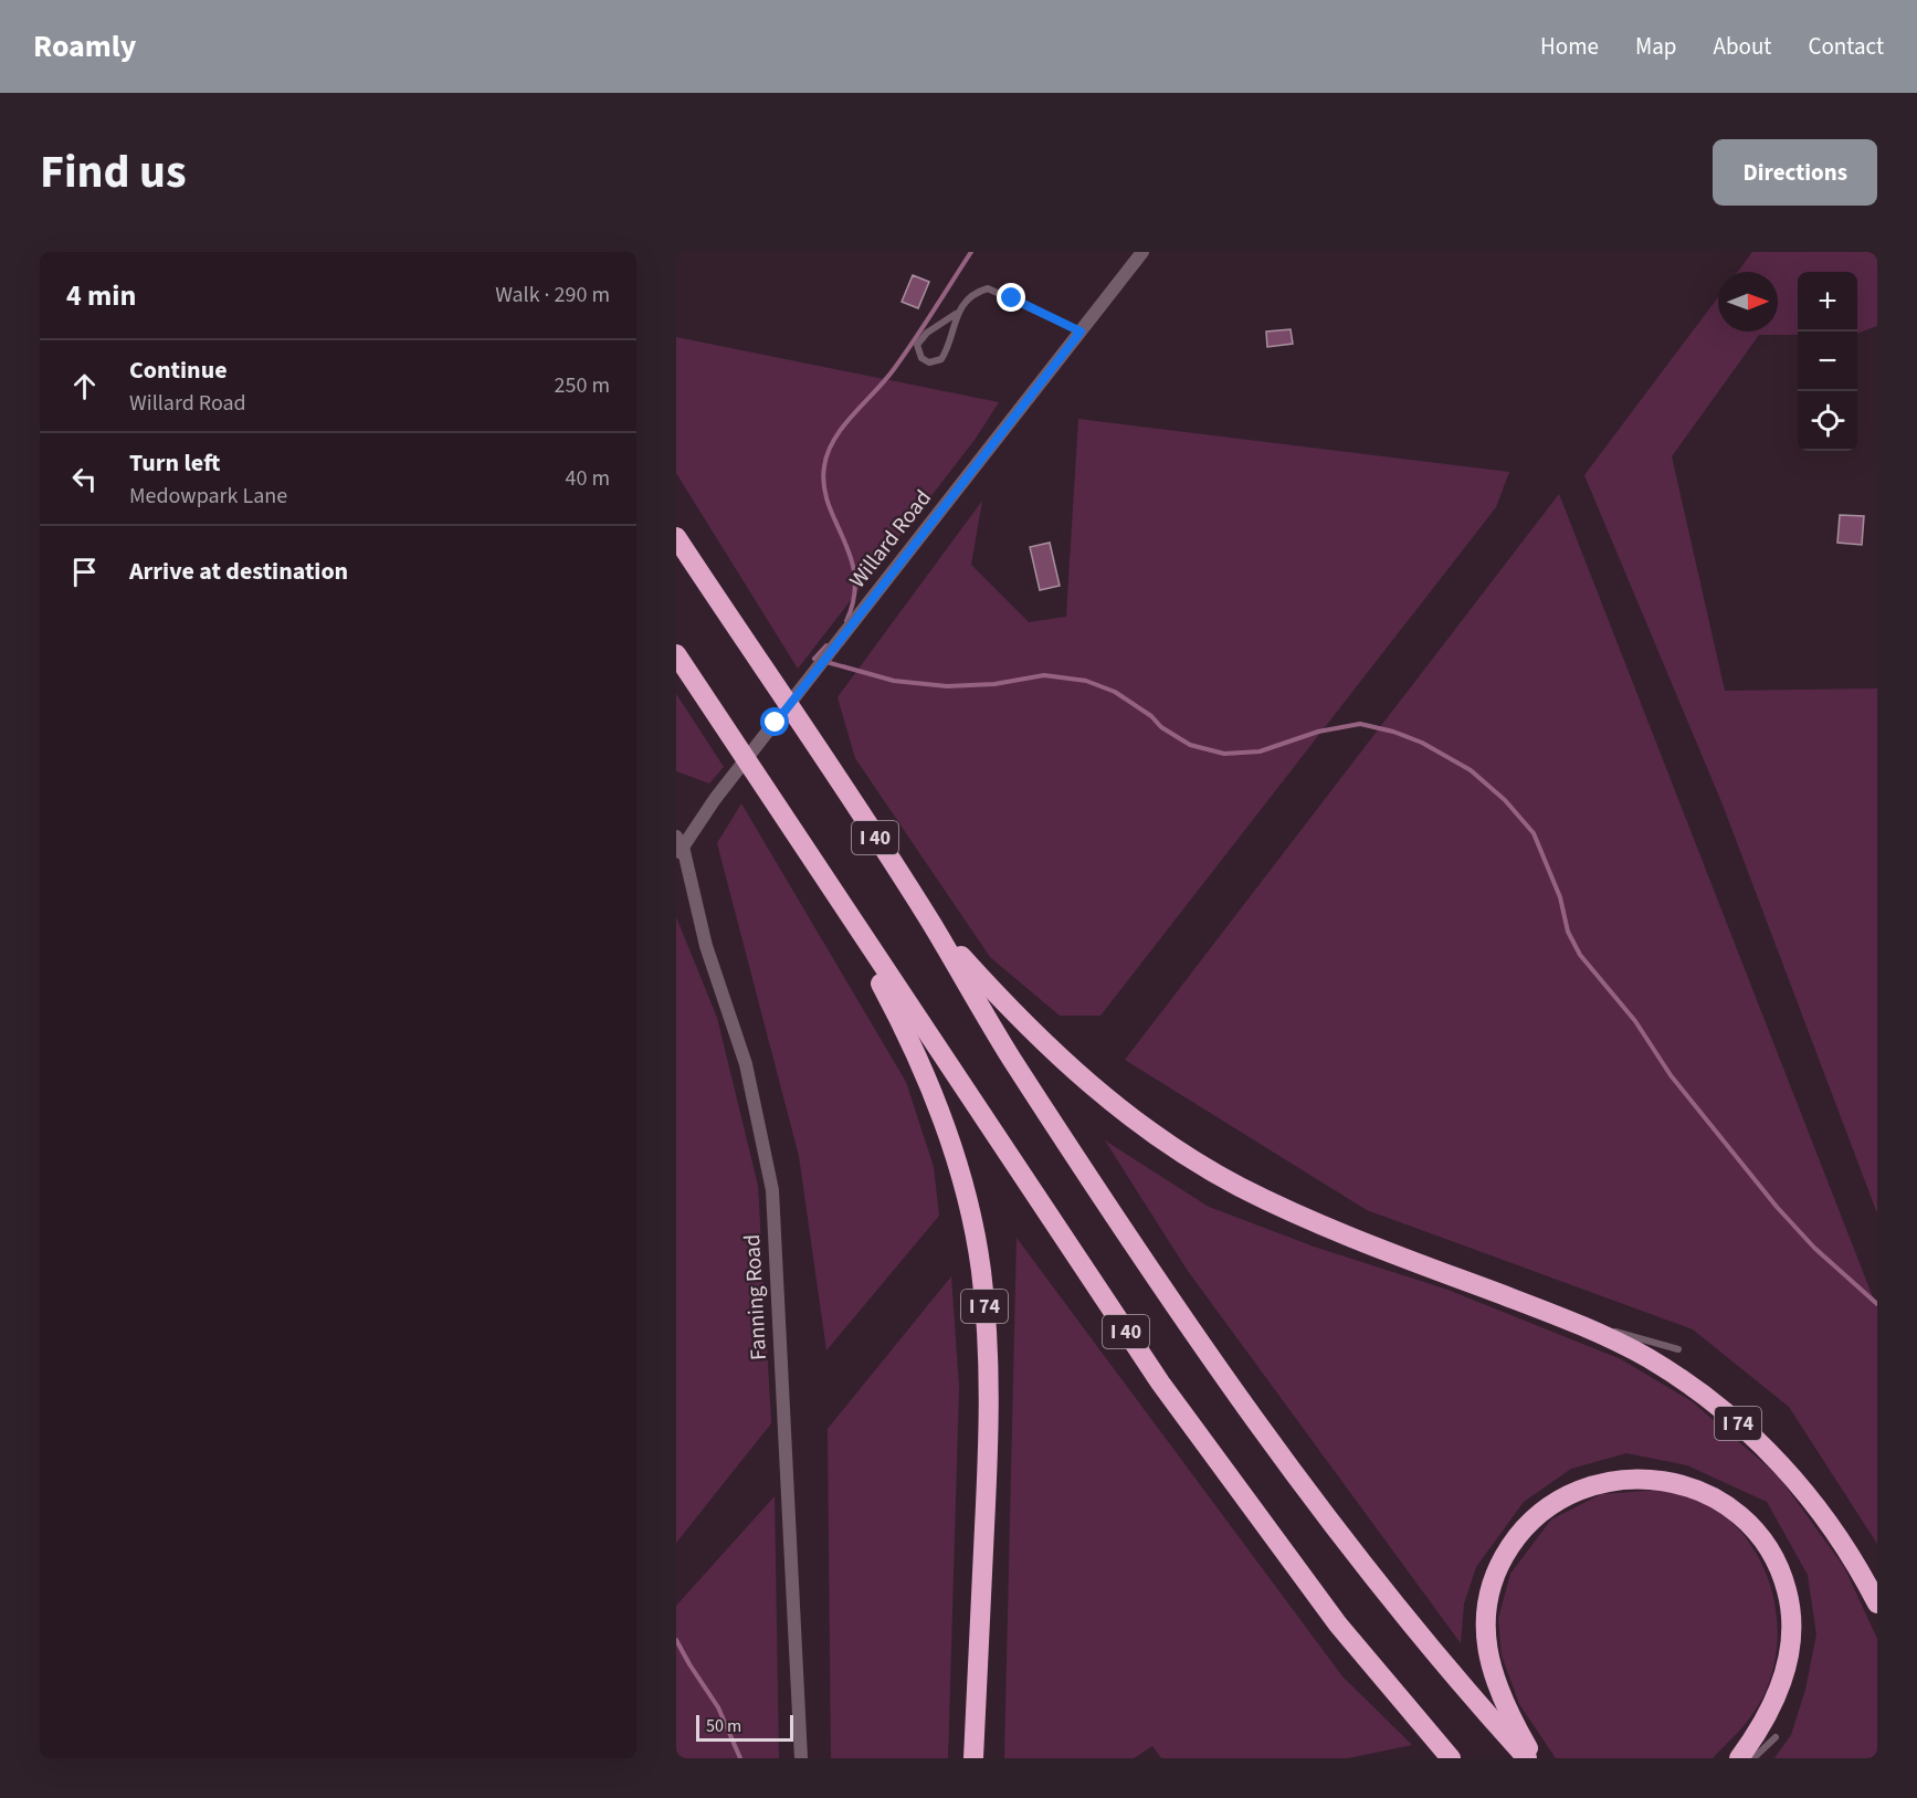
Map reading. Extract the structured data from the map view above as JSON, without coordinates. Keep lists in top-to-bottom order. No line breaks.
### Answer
{"streets":{"highway":["I 40","I 74"],"street":["Willard Road","Fanning Road"]},"crossings":[["Willard Road","Fanning Road"],["I 40","I 74"]],"scale_bar":"50 m","north":"right","page":{"header":"Roamly","nav":["Home","Map","About","Contact"],"title":"Find us","buttons":"Directions","heading":["4 min","Walk · 290 m"],"map_buttons":["+","−"],"list":[["Continue","Willard Road","250 m"],["Turn left","Medowpark Lane","40 m"],"Arrive at destination"],"scale":"50 m"}}
